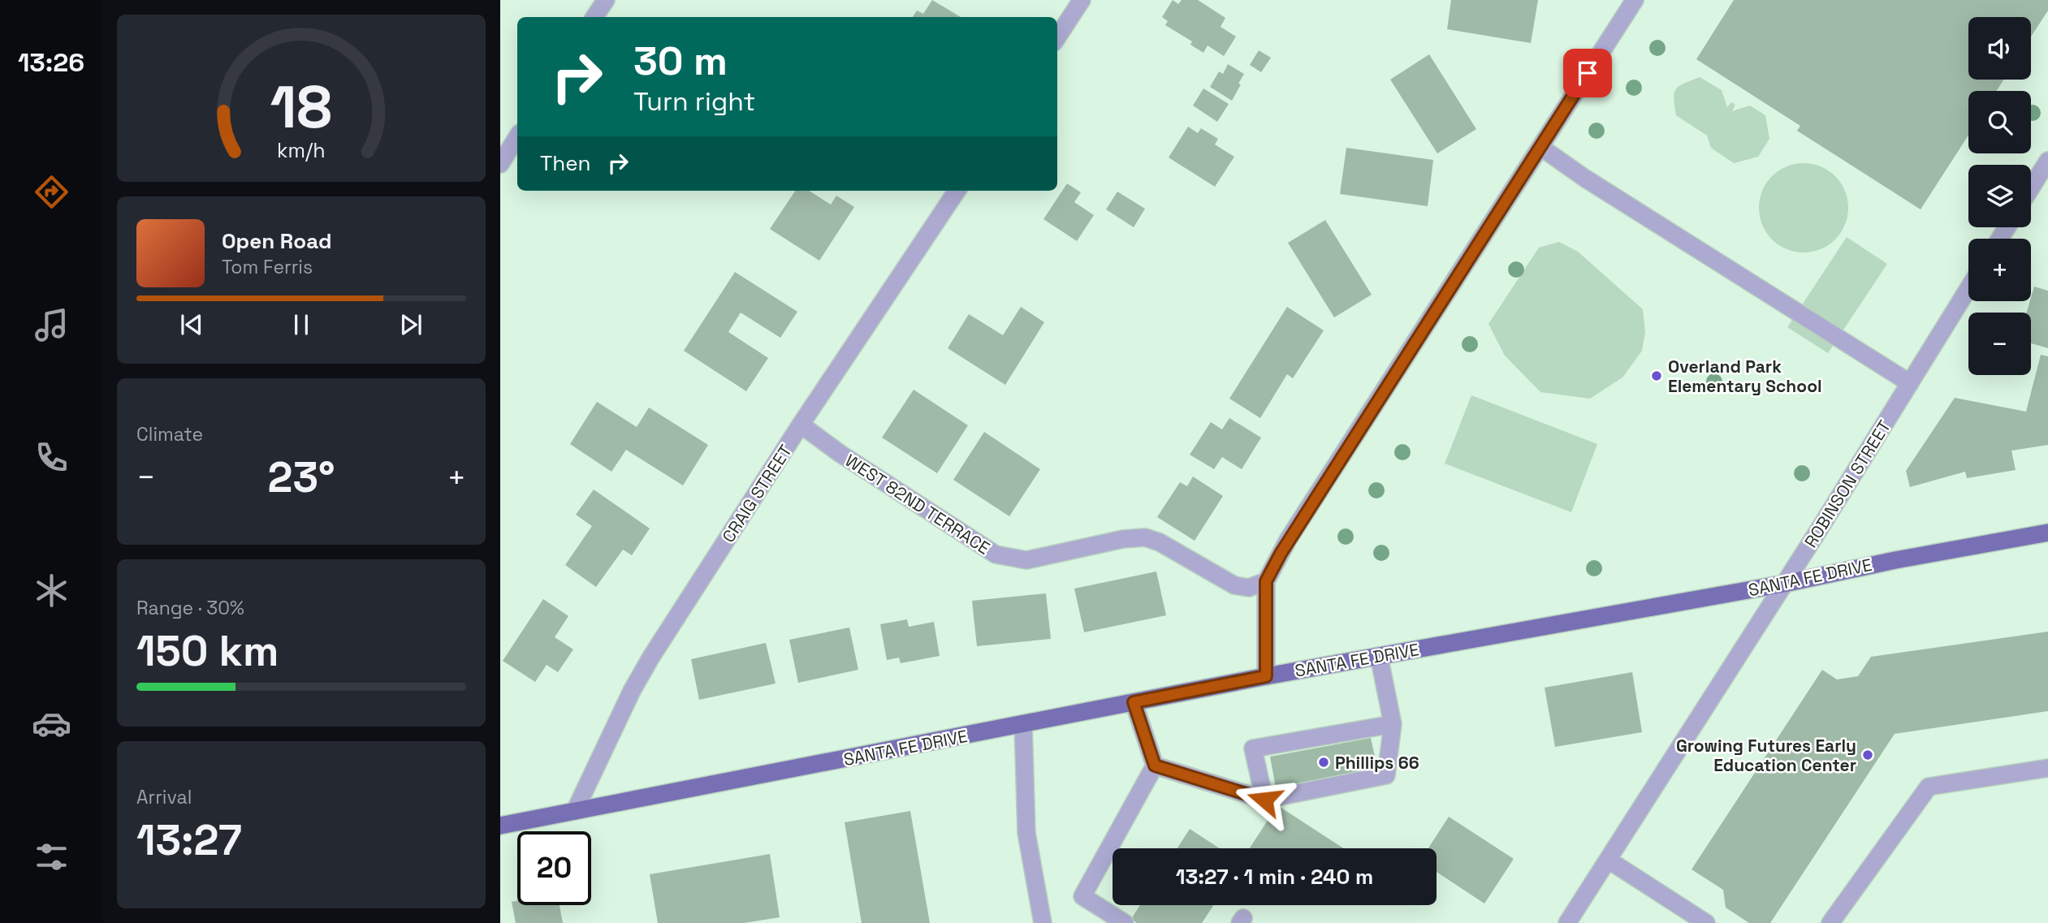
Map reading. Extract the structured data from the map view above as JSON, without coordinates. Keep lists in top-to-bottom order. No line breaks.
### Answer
{"streets":{"main road":["SANTA FE DRIVE"],"street":["ROBINSON STREET","CRAIG STREET","WEST 82ND TERRACE"]},"crossings":[["ROBINSON STREET","SANTA FE DRIVE"],["CRAIG STREET","WEST 82ND TERRACE"],["CRAIG STREET","SANTA FE DRIVE"]],"places":["Overland Park Elementary School","Growing Futures Early Education Center","Phillips 66"],"page":{"tabs":"13:26","map_buttons":["+","−"],"turn":["30 m","Turn right"],"then":"Then","song":["Open Road","Tom Ferris"],"tile":["Climate",["Range · 30%","150 km"],["Arrival","13:27"]],"heat":["−","23°","+"],"limit":"20","trip":"13:27 · 1 min · 240 m","gauge":["18","km/h"]}}
